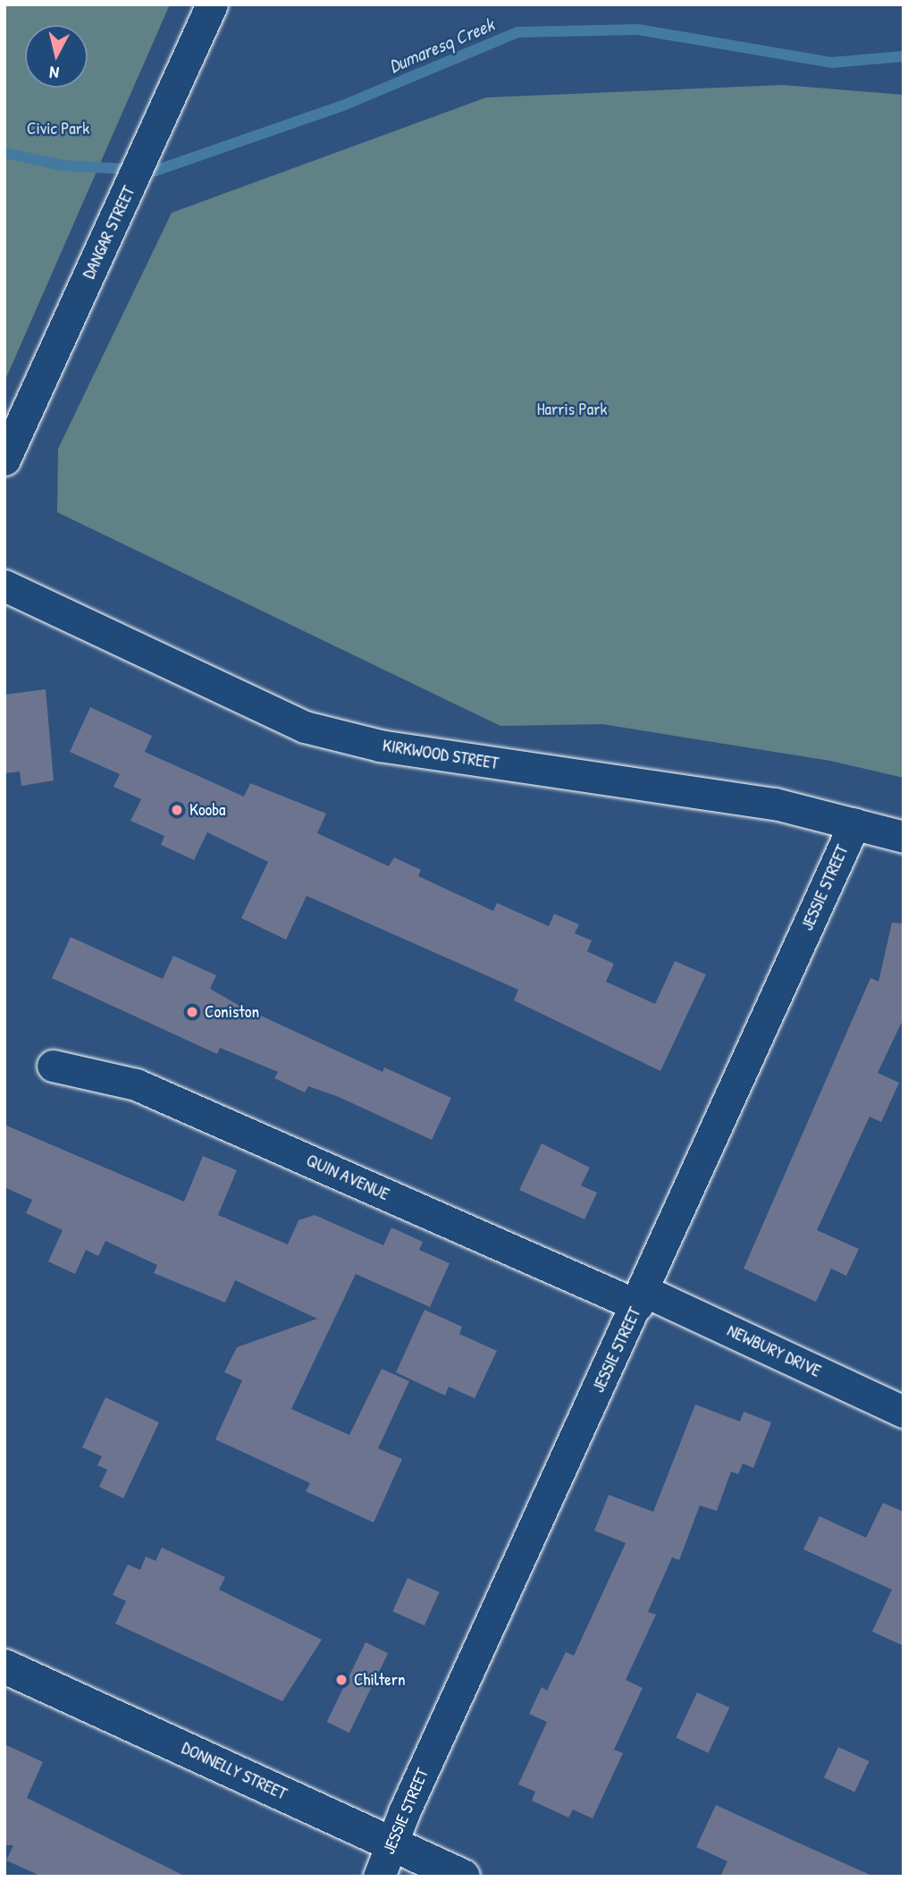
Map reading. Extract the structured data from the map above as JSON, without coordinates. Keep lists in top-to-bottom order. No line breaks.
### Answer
{"streets":{"street":["DANGAR STREET","KIRKWOOD STREET","JESSIE STREET","QUIN AVENUE","NEWBURY DRIVE","DONNELLY STREET"]},"crossings":[["KIRKWOOD STREET","JESSIE STREET"],["JESSIE STREET","QUIN AVENUE"],["JESSIE STREET","NEWBURY DRIVE"],["JESSIE STREET","DONNELLY STREET"],["QUIN AVENUE","NEWBURY DRIVE"]],"water":["Dumaresq Creek"],"parks":["Civic Park","Harris Park"],"places":["Kooba","Coniston","Chiltern"],"north":"bottom"}
